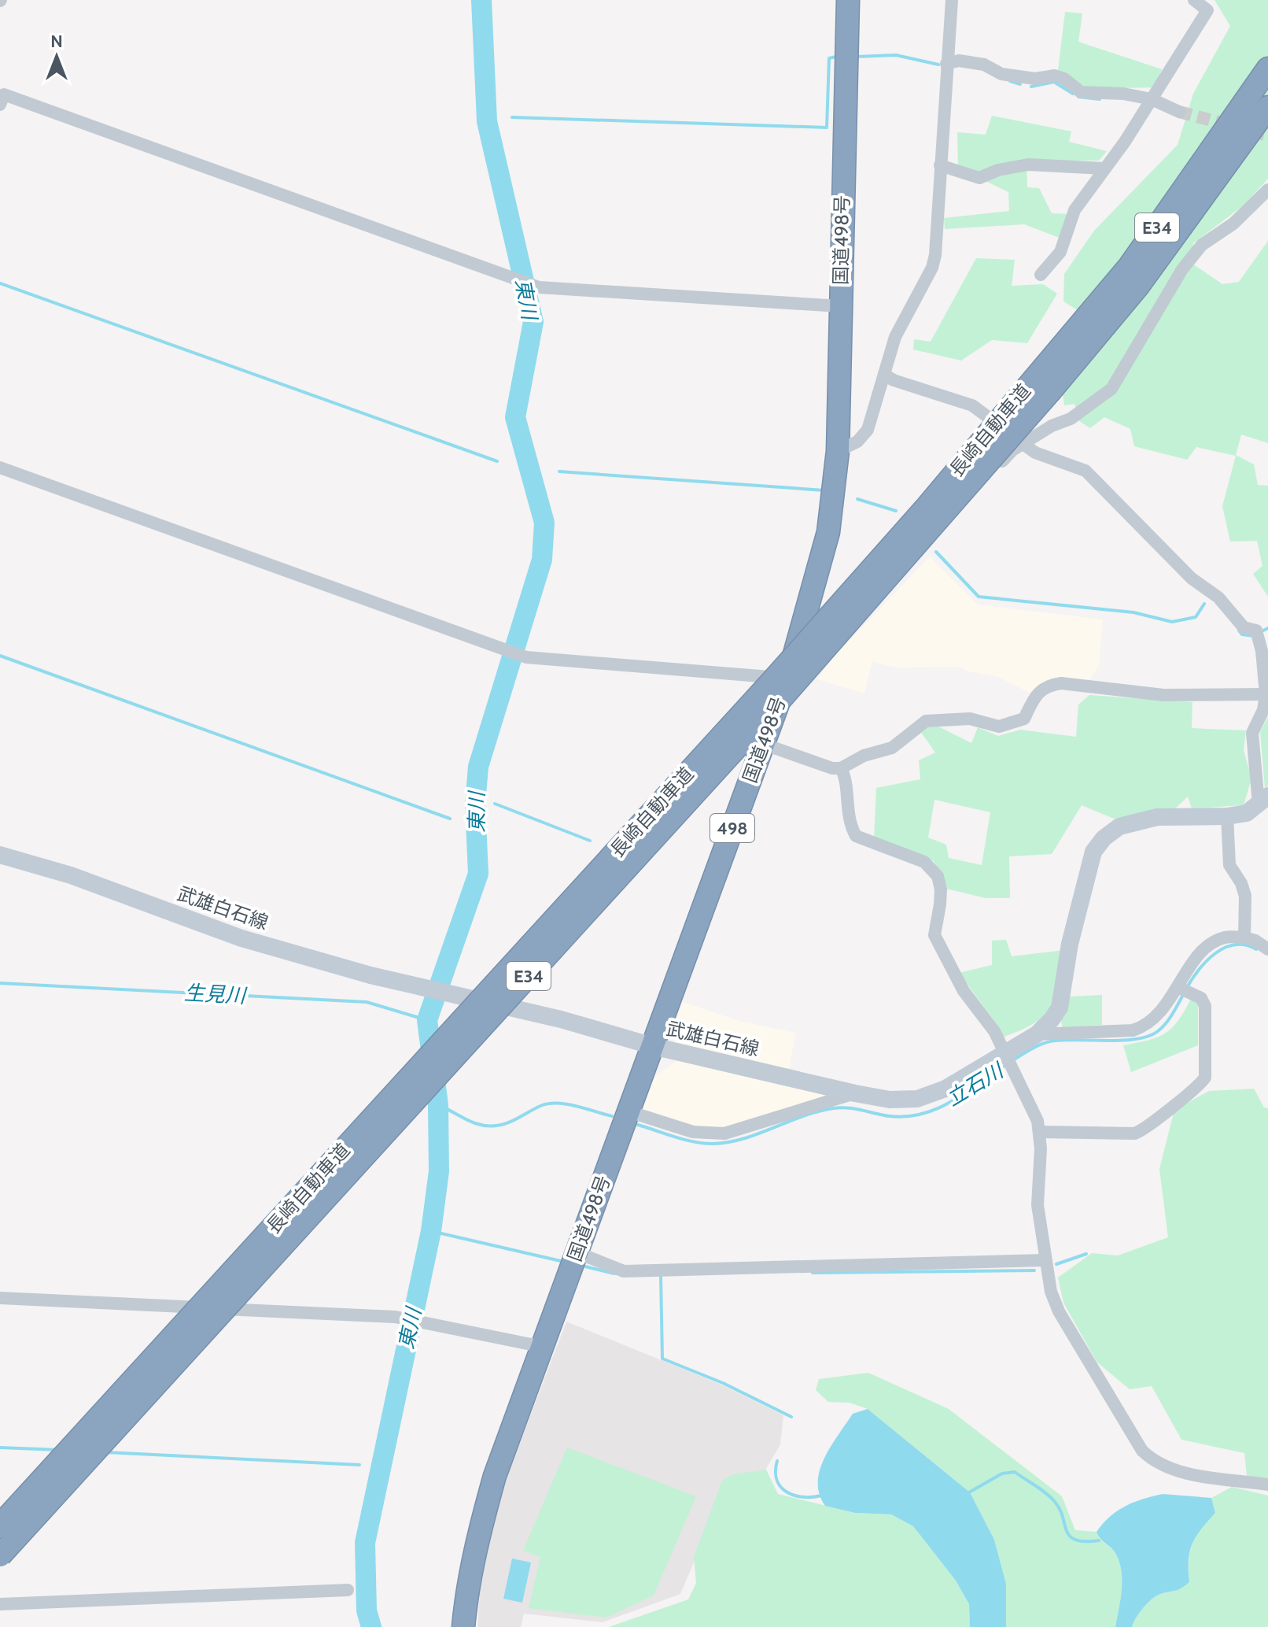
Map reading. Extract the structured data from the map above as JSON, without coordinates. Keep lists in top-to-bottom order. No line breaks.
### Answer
{"streets":{"highway":["E34","国道498号","長崎自動車道","498"],"main road":["武雄白石線"]},"crossings":[["国道498号","武雄白石線"]],"water":["東川","生見川","立石川"],"north":"top"}
